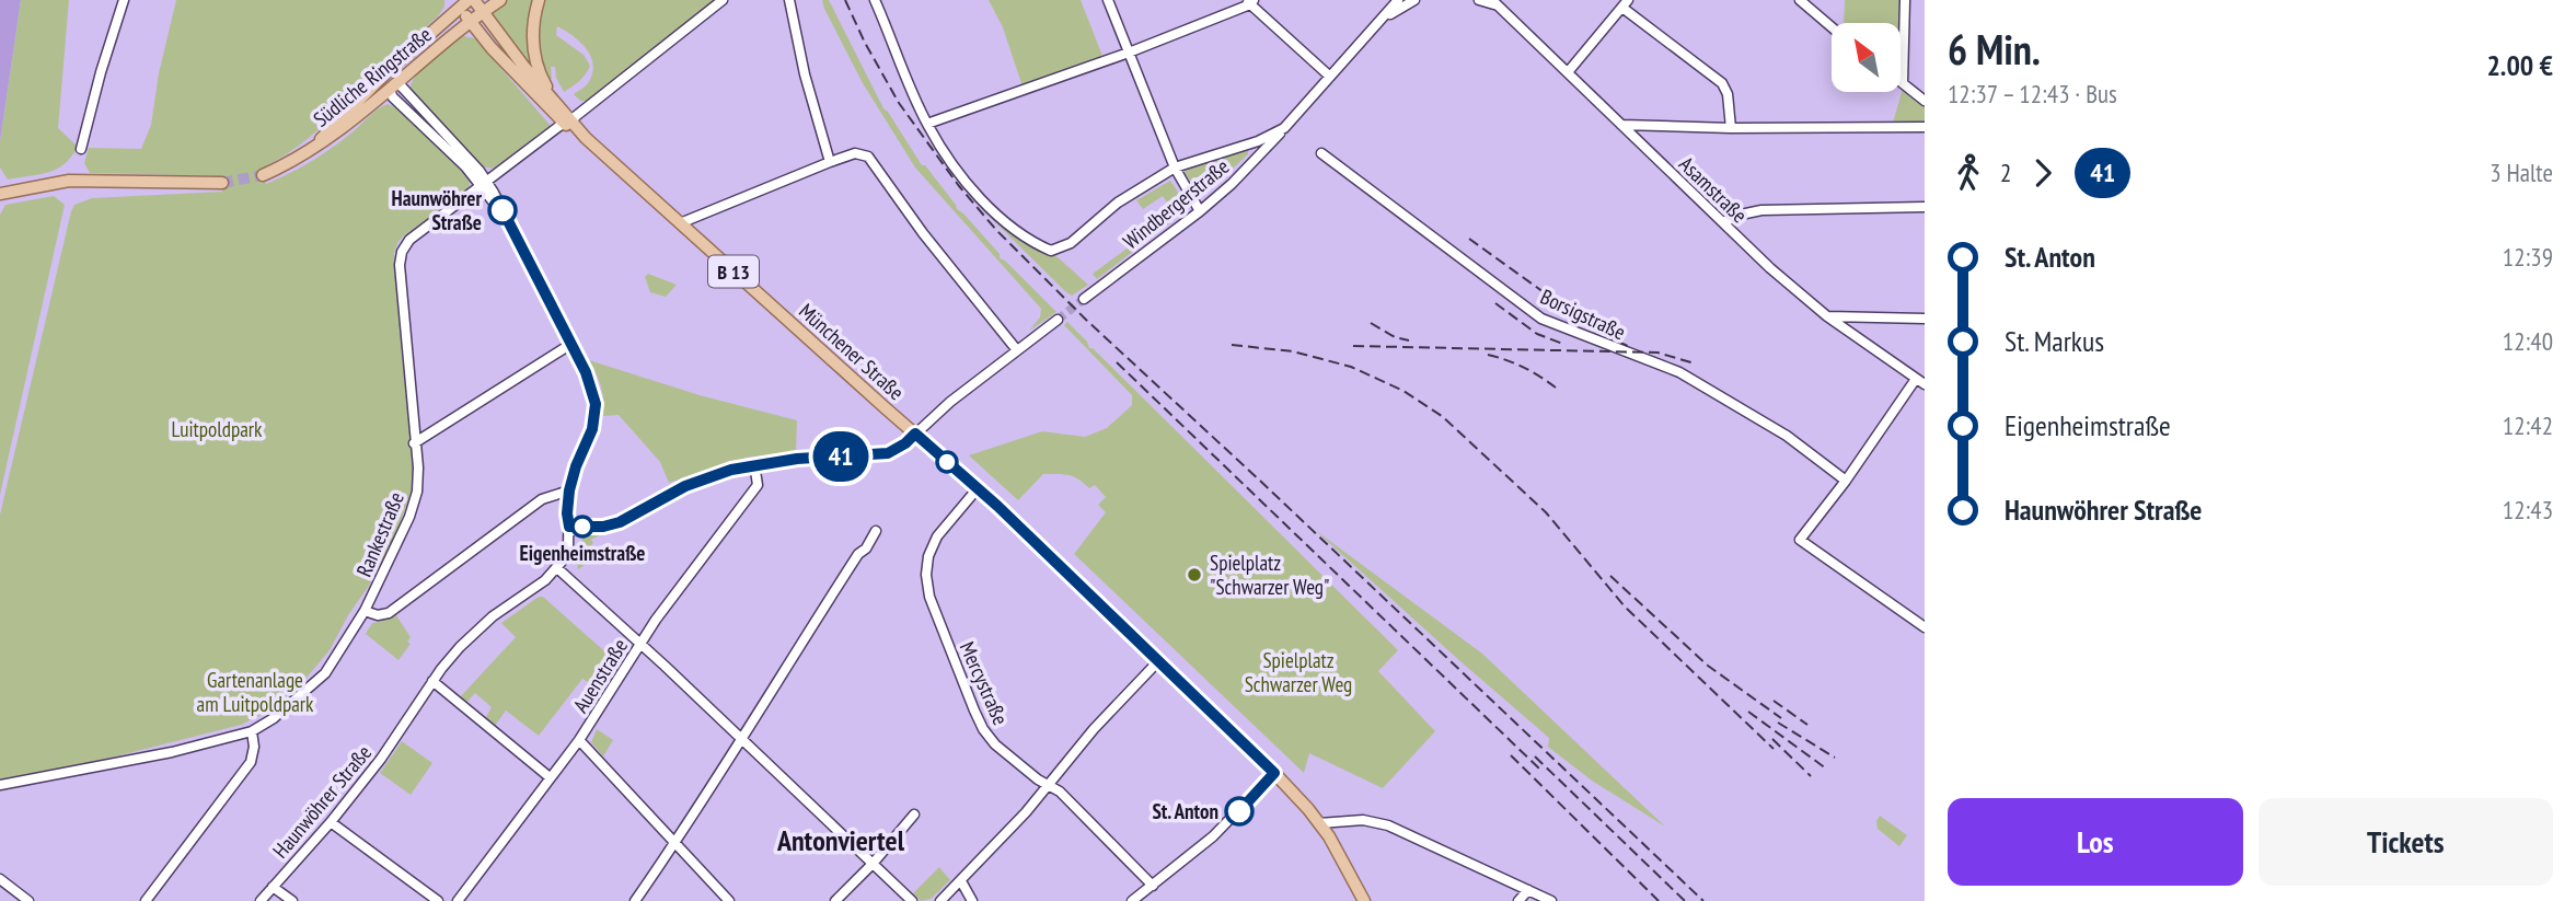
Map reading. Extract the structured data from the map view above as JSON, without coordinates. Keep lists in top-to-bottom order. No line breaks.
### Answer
{"streets":{"main road":["Südliche Ringstraße","B 13","Münchener Straße"],"street":["Asamstraße","Windbergerstraße","Borsigstraße","Rankestraße","Auenstraße","Mercystraße","Haunwöhrer Straße"]},"crossings":[["Südliche Ringstraße","Münchener Straße"],["B 13","Münchener Straße"],["Münchener Straße","Rankestraße"],["Münchener Straße","Mercystraße"]],"districts":["Antonviertel"],"parks":["Luitpoldpark","Spielplatz Schwarzer Weg","Gartenanlage am Luitpoldpark"],"places":["Haunwöhrer Straße","Eigenheimstraße","Spielplatz \"Schwarzer Weg\"","St. Anton"],"lines":["bus line 41"],"north":"top left","page":{"on_map":"41","heading":["6 Min.","12:37 – 12:43 · Bus","2.00 €"],"legs":["2","41","3 Halte"],"list":[{"name":"St. Anton","value":"12:39"},{"name":"St. Markus","value":"12:40"},{"name":"Eigenheimstraße","value":"12:42"},{"name":"Haunwöhrer Straße","value":"12:43"}],"buttons":["Los","Tickets"]}}
